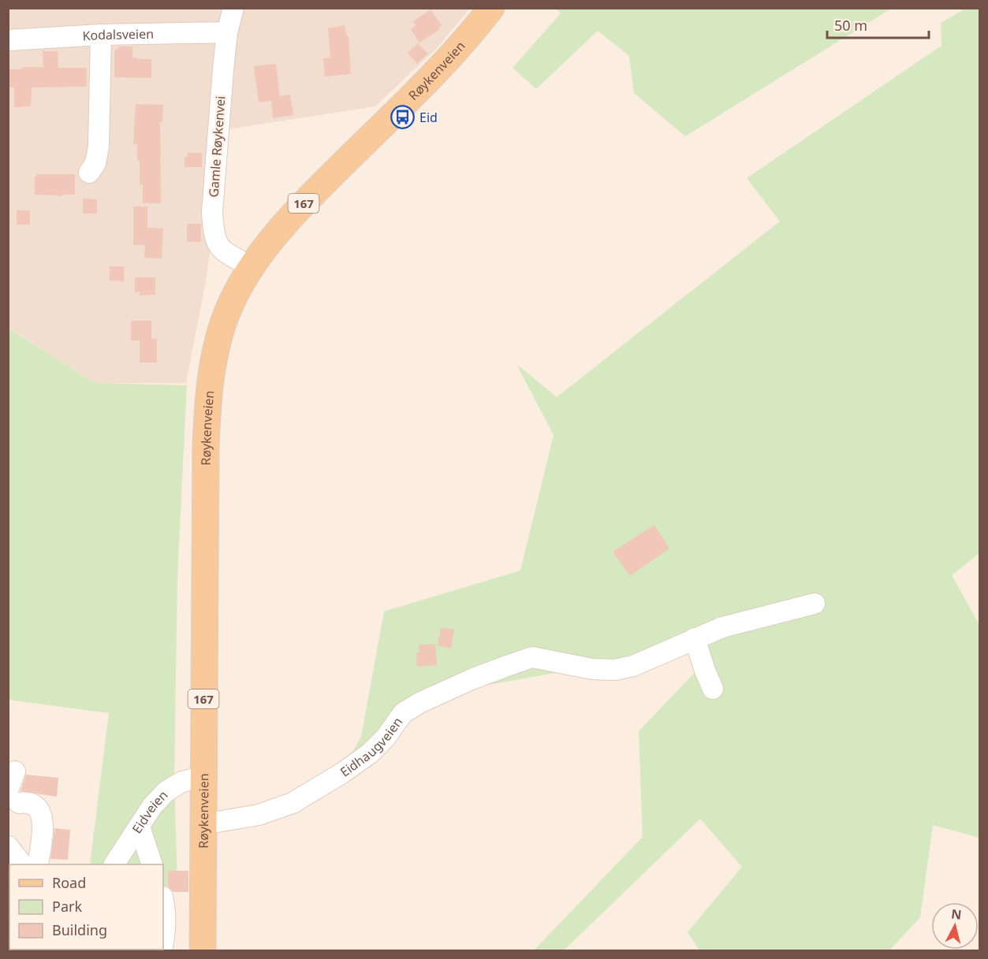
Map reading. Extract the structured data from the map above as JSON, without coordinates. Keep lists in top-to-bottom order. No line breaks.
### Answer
{"streets":{"main road":["Røykenveien","167"],"street":["Kodalsveien","Gamle Røykenvei","Eidhaugveien","Eidveien"]},"crossings":[["Kodalsveien","Gamle Røykenvei"],["Røykenveien","Gamle Røykenvei"],["Røykenveien","Eidhaugveien"],["Røykenveien","Eidveien"]],"places":{"bus stop":["Eid"]},"legend":["Road","Park","Building"],"scale_bar":"50 m","north":"top"}
